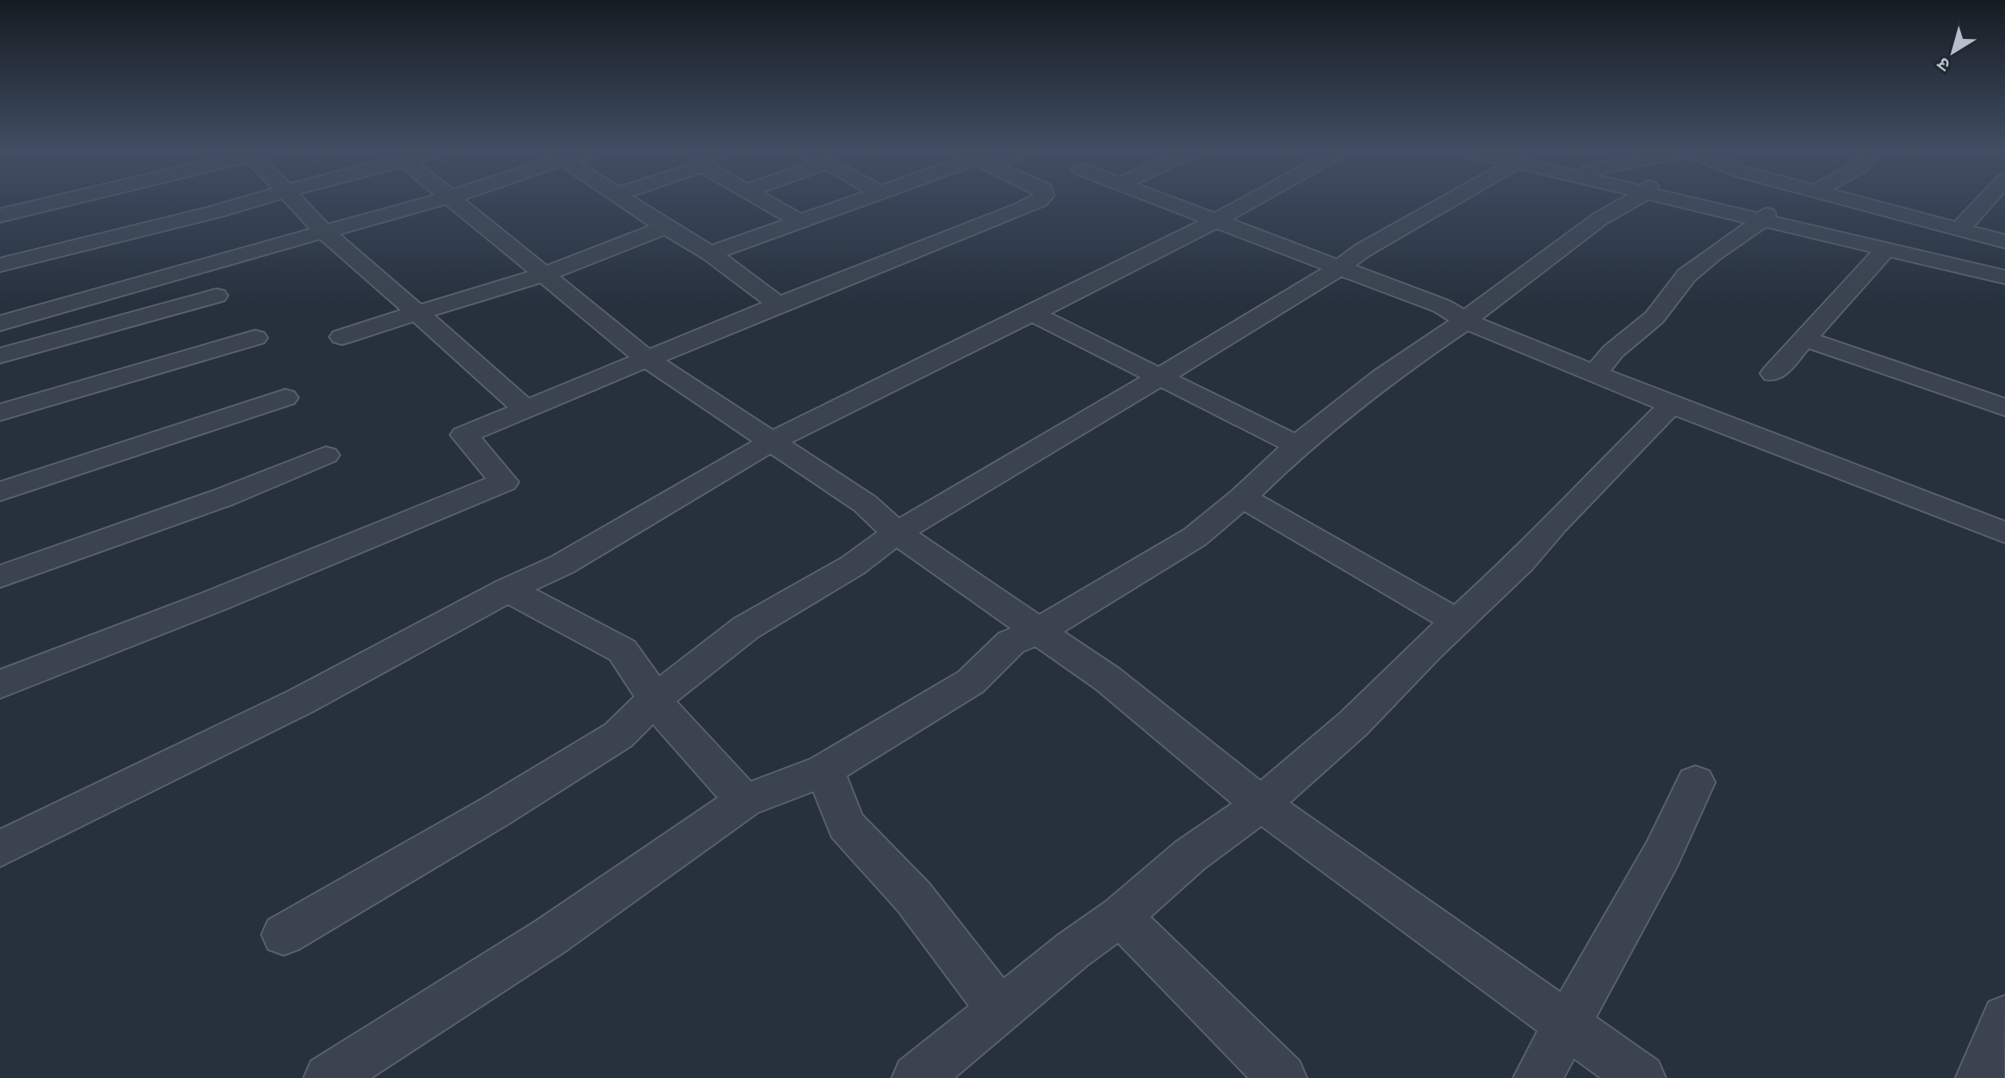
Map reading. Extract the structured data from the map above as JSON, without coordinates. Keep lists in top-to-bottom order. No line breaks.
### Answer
{"north":"bottom left"}
